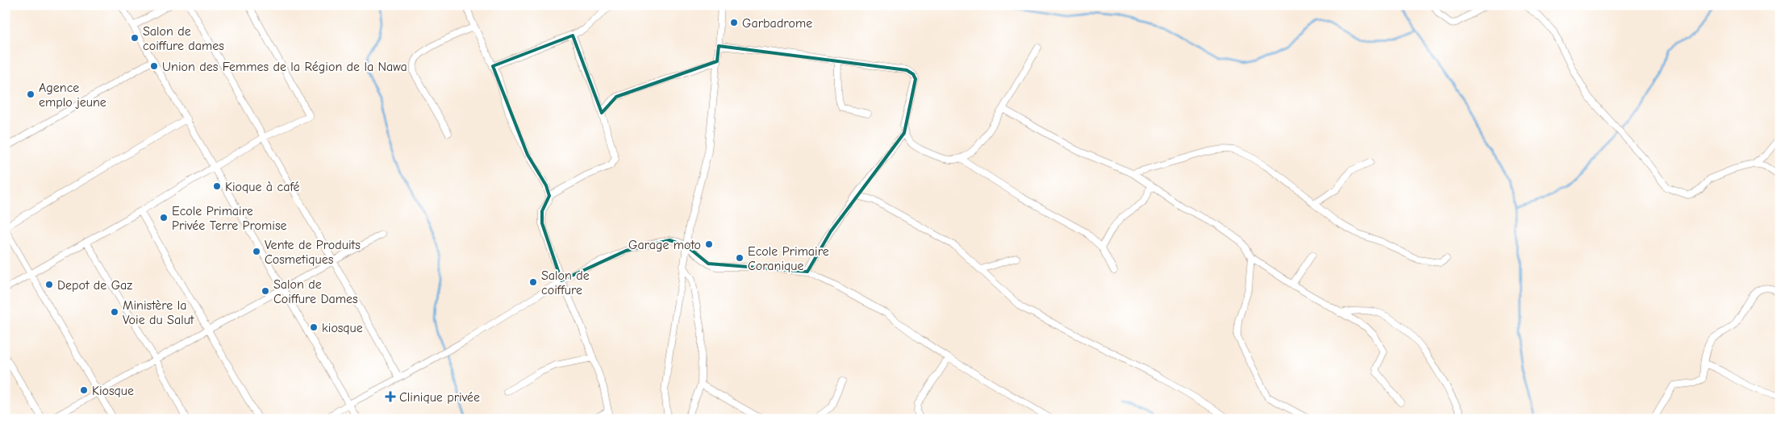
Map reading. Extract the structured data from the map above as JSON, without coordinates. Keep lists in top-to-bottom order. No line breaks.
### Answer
{"places":{"other":["Garbadrome","Salon de coiffure dames","Union des Femmes de la Région de la Nawa","Agence emplo jeune","Kioque à café","Ecole Primaire Privée Terre Promise","Garage moto","Vente de Produits Cosmetiques","Ecole Primaire Coranique","Salon de coiffure","Depot de Gaz","Salon de Coiffure Dames","Ministère la Voie du Salut","kiosque","Kiosque"],"health":["Clinique privée"]}}
